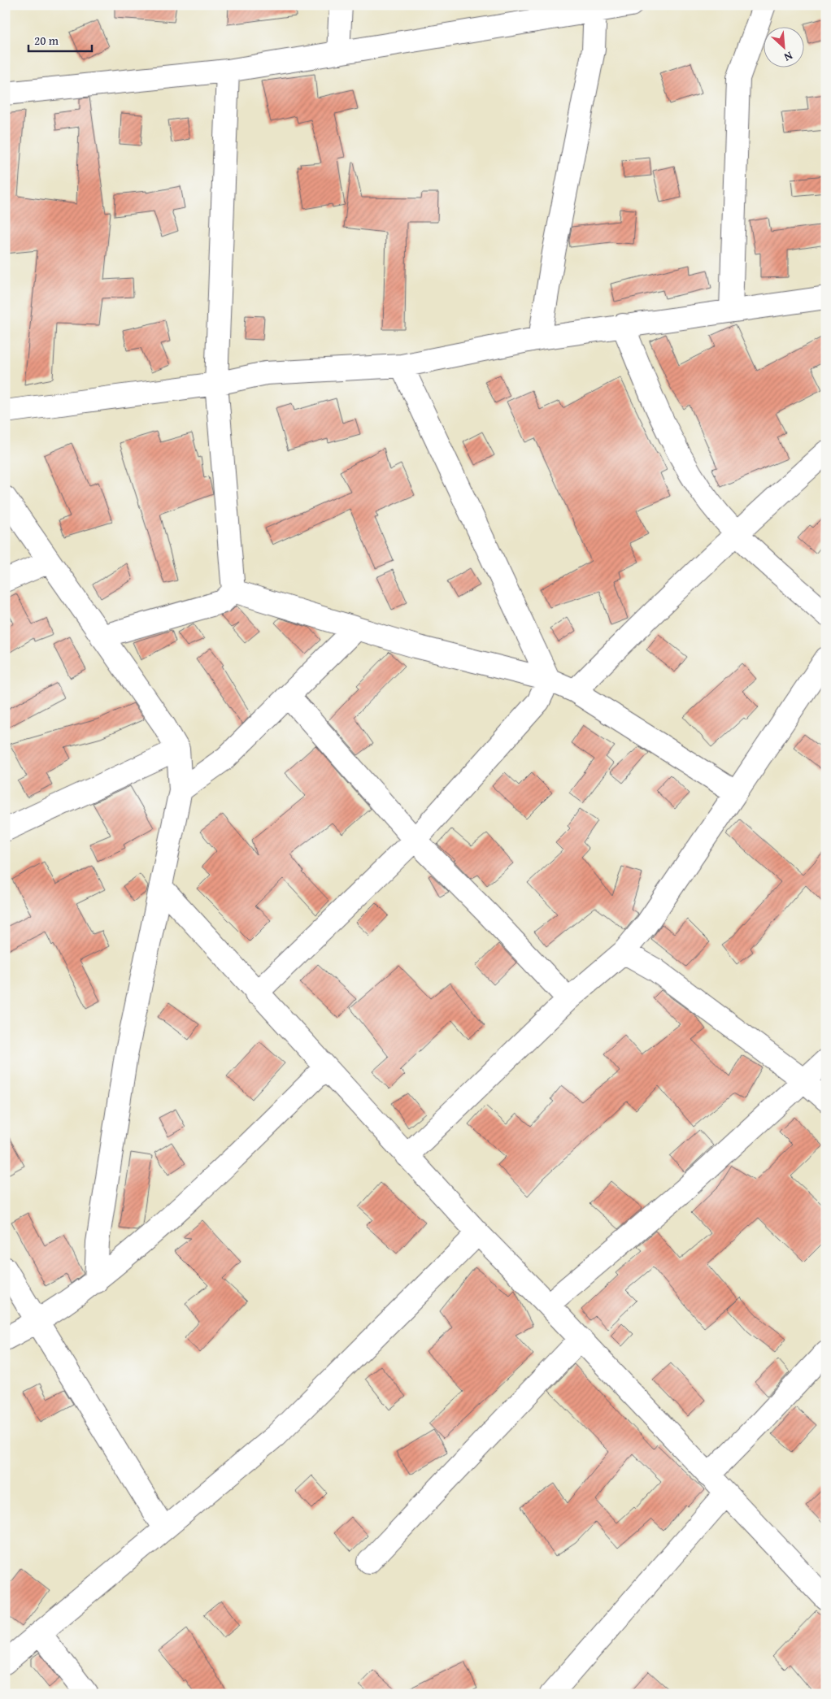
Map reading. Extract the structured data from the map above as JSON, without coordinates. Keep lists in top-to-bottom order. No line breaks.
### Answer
{"scale_bar":"20 m","north":"bottom right"}
